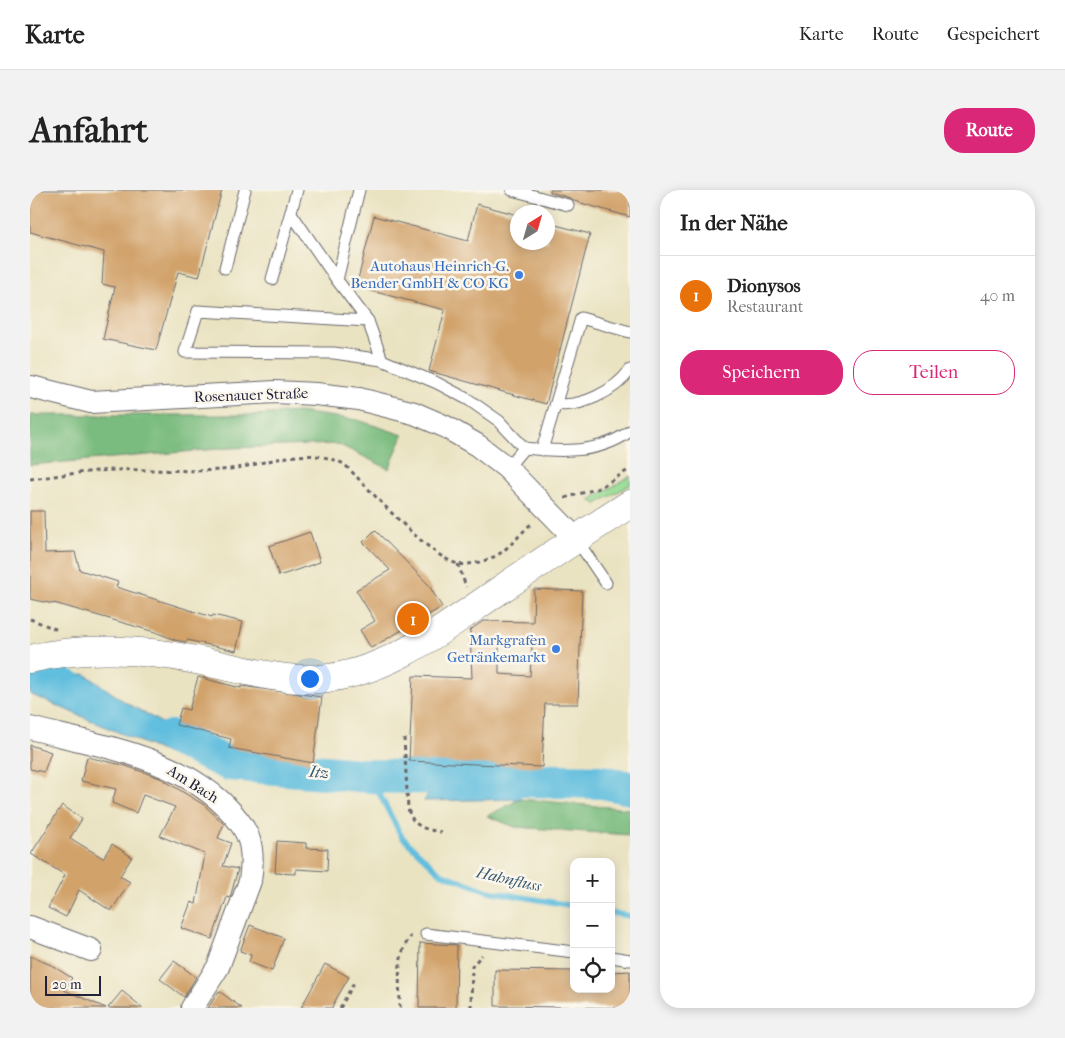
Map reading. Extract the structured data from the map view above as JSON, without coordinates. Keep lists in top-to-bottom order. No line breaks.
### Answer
{"streets":{"street":["Rosenauer Straße","Am Bach"]},"water":["Itz","Hahnfluss"],"places":["Autohaus Heinrich-G. Bender GmbH & CO KG","Markgrafen Getränkemarkt"],"scale_bar":"20 m","north":"top right","page":{"header":"Karte","nav":["Karte","Route","Gespeichert"],"buttons":["Route",["Speichern","Teilen"]],"title":"Anfahrt","heading":"In der Nähe","list":[{"mark":"1","name":"Dionysos","note":"Restaurant","value":"40 m"}],"pins":"1","map_buttons":["+","−"],"scale":"20 m"}}
